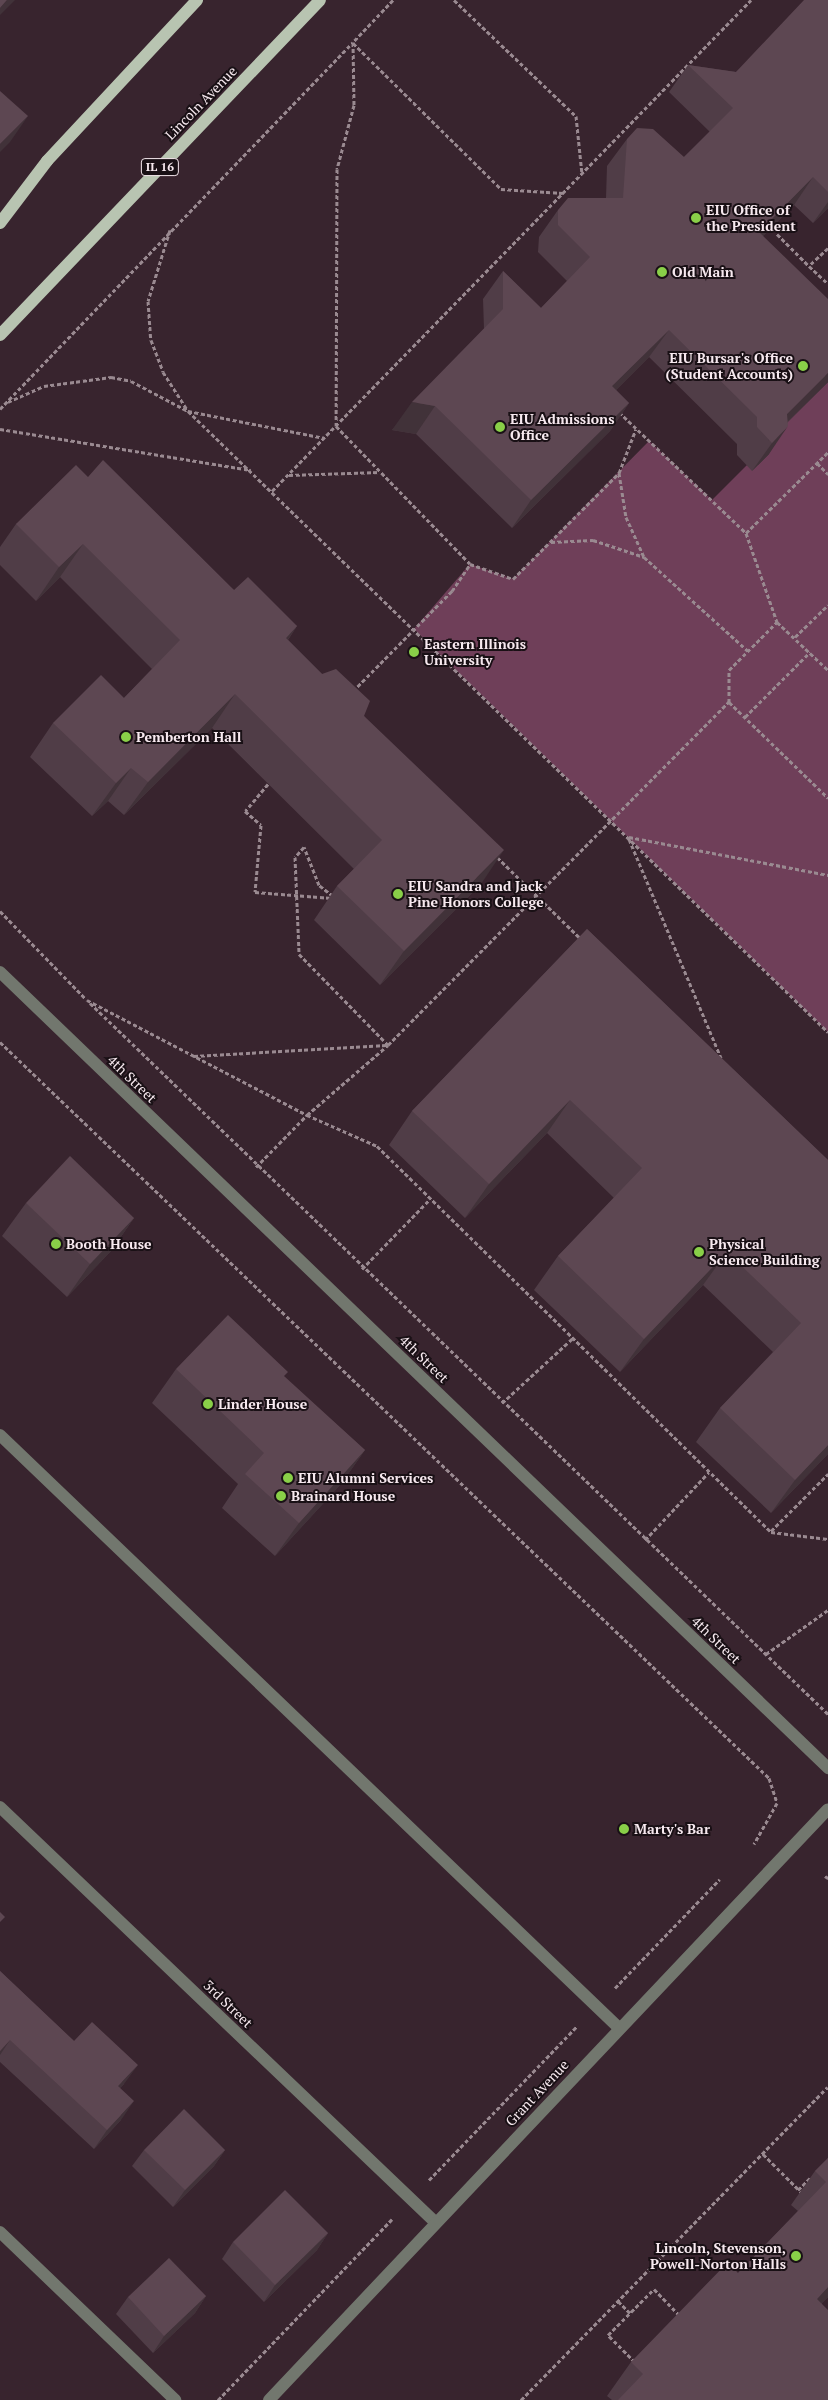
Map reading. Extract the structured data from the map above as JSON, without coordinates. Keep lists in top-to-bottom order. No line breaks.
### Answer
{"streets":{"main road":["Lincoln Avenue","IL 16"],"street":["4th Street","3rd Street","Grant Avenue"]},"crossings":[["3rd Street","Grant Avenue"]],"places":["EIU Office of the President","Old Main","EIU Bursar's Office (Student Accounts)","EIU Admissions Office","Eastern Illinois University","Pemberton Hall","EIU Sandra and Jack Pine Honors College","Booth House","Physical Science Building","Linder House","EIU Alumni Services","Brainard House","Marty's Bar","Lincoln, Stevenson, Powell-Norton Halls"]}
